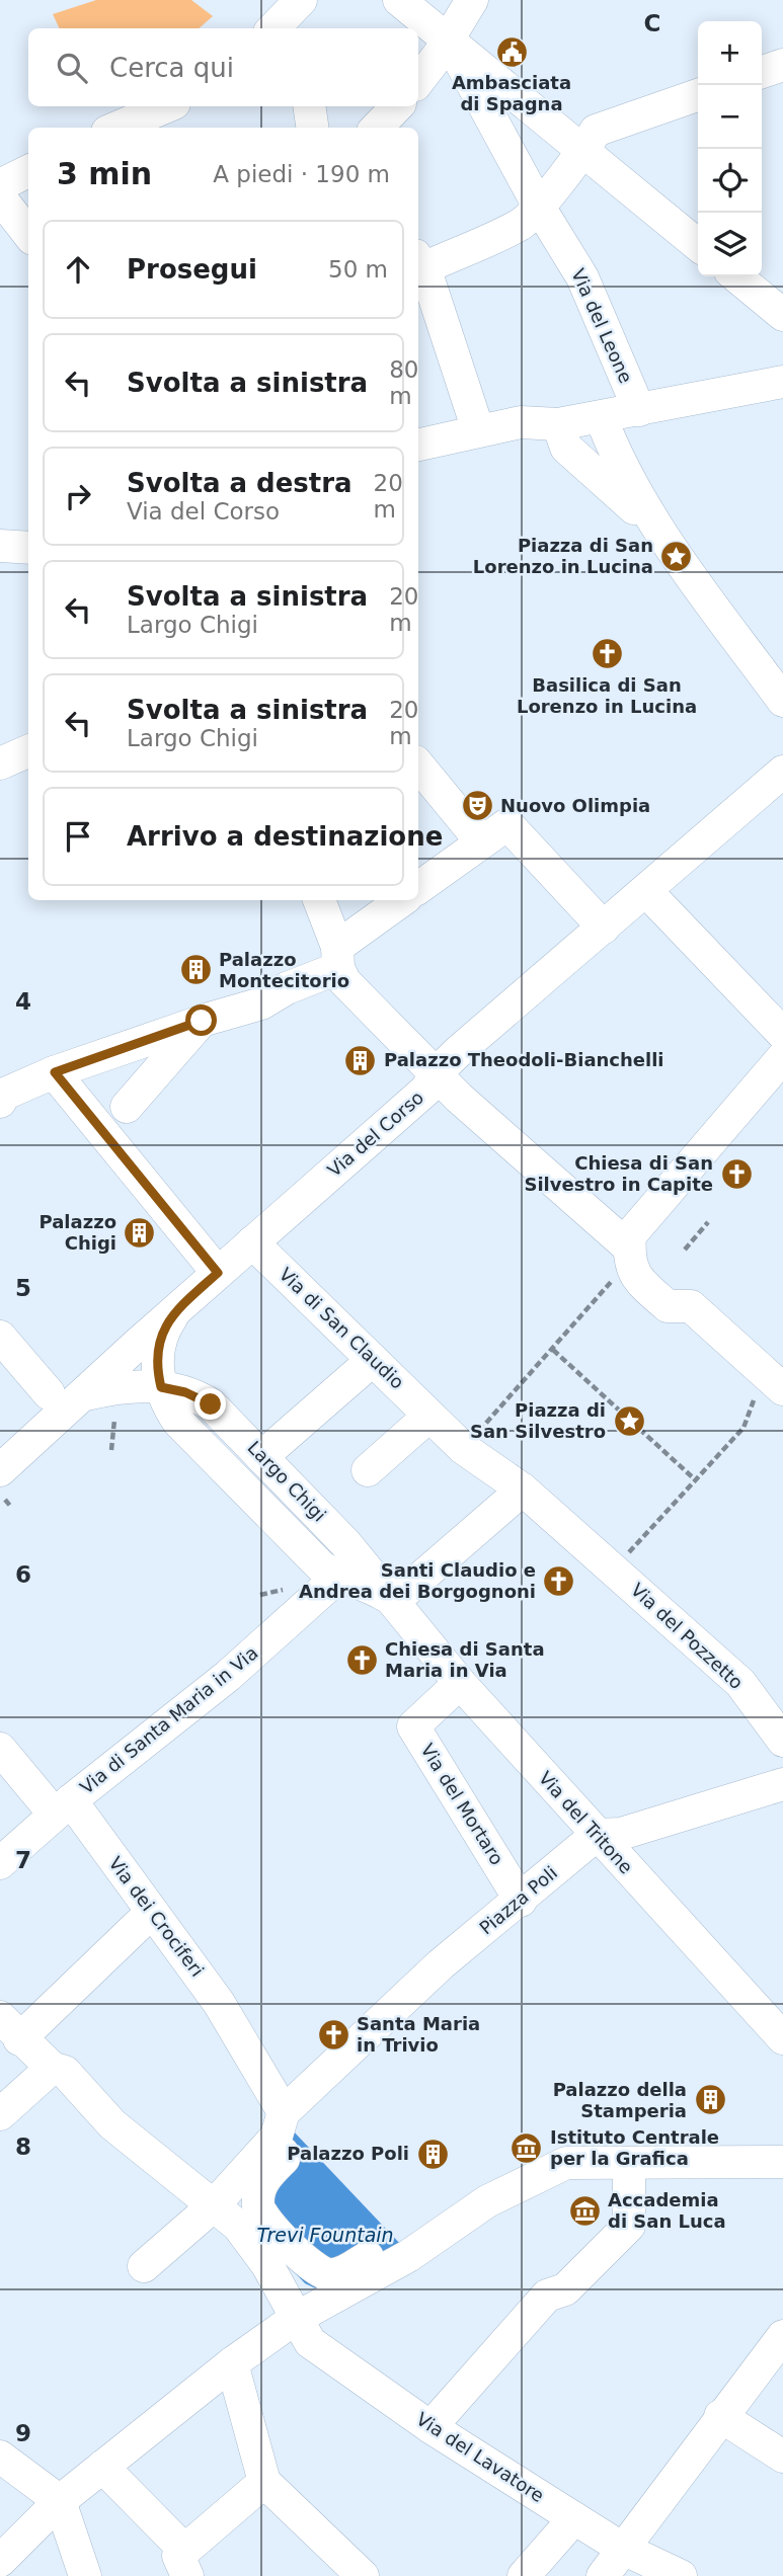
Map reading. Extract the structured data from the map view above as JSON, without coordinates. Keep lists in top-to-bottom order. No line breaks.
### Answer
{"streets":{"street":["Via del Leone","Via del Corso","Via di San Claudio","Largo Chigi","Via del Pozzetto","Via di Santa Maria in Via","Via del Mortaro","Via del Tritone","Piazza Poli","Via dei Crociferi","Via del Lavatore"]},"crossings":[["Via del Corso","Via di San Claudio"],["Via del Corso","Largo Chigi"],["Largo Chigi","Via di Santa Maria in Via"],["Largo Chigi","Via del Tritone"],["Via di Santa Maria in Via","Via del Tritone"],["Via di Santa Maria in Via","Via dei Crociferi"],["Via del Mortaro","Via del Tritone"],["Via del Mortaro","Piazza Poli"],["Via del Tritone","Piazza Poli"],["Piazza Poli","Via dei Crociferi"],["Piazza Poli","Via del Lavatore"]],"water":["Trevi Fountain"],"places":{"public building":["Ambasciata di Spagna"],"place":["Piazza di San Lorenzo in Lucina","Piazza di San Silvestro"],"church":["Basilica di San Lorenzo in Lucina","Chiesa di San Silvestro in Capite","Santi Claudio e Andrea dei Borgognoni","Chiesa di Santa Maria in Via","Santa Maria in Trivio"],"theatre":["Nuovo Olimpia"],"building":["Palazzo Montecitorio","Palazzo Theodoli-Bianchelli","Palazzo Chigi","Palazzo della Stamperia","Palazzo Poli"],"museum":["Istituto Centrale per la Grafica","Accademia di San Luca"]},"page":{"map_buttons":["+","−"],"search":"Cerca qui","heading":["3 min","A piedi · 190 m"],"list":[["Prosegui","50 m"],["Svolta a sinistra","80 m"],["Svolta a destra","Via del Corso","20 m"],["Svolta a sinistra","Largo Chigi","20 m"],["Svolta a sinistra","Largo Chigi","20 m"],"Arrivo a destinazione"]},"grid":{"columns":["C"],"rows":["4","5","6","7","8","9"]}}
